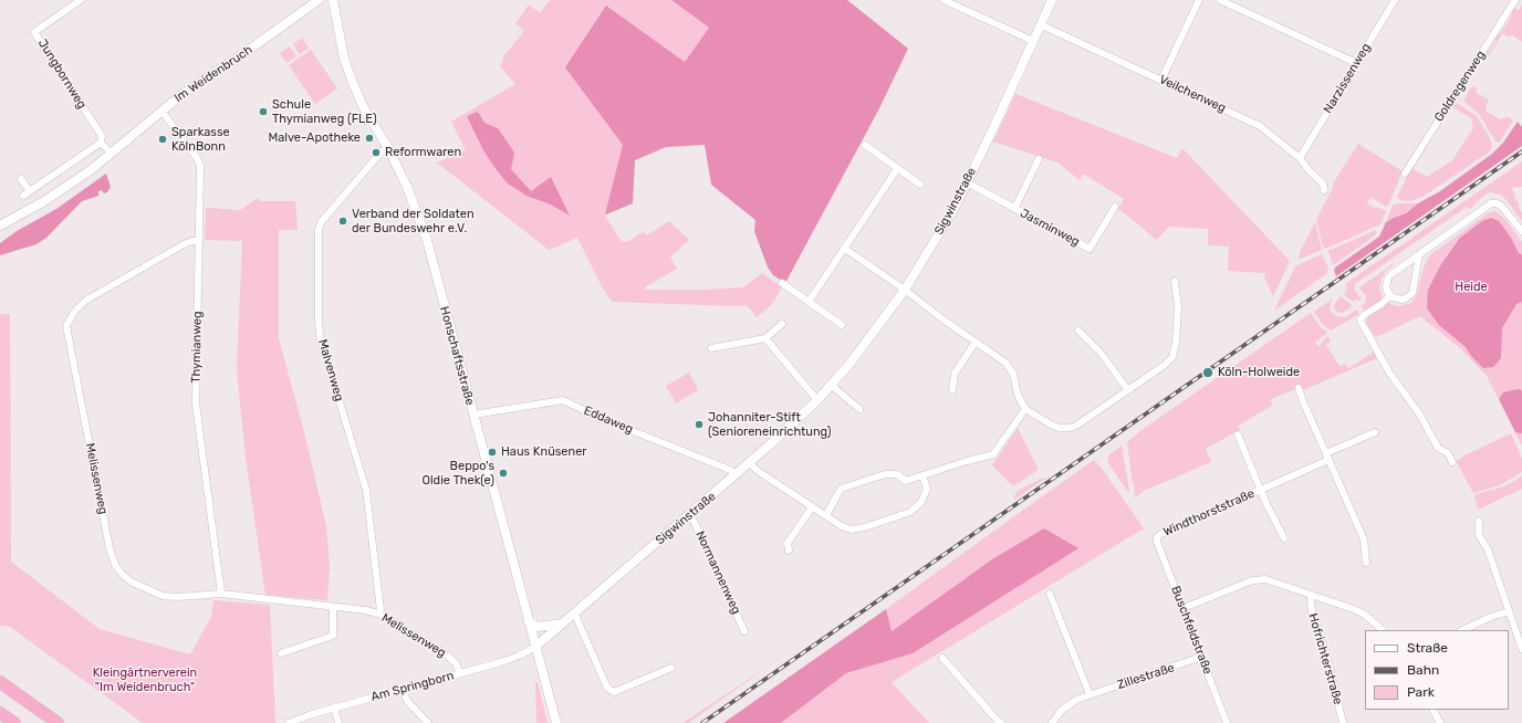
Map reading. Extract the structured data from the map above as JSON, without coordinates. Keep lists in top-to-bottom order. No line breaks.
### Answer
{"streets":{"street":["Jungbornweg","Im Weidenbruch","Narzissenweg","Goldregenweg","Veilchenweg","Sigwinstraße","Jasminweg","Thymianweg","Honschaftsstraße","Malvenweg","Eddaweg","Melissenweg","Windthorststraße","Normannenweg","Buschfeldstraße","Hofrichterstraße","Zillestraße","Am Springborn"]},"crossings":[["Im Weidenbruch","Thymianweg"],["Narzissenweg","Veilchenweg"],["Veilchenweg","Sigwinstraße"],["Sigwinstraße","Jasminweg"],["Sigwinstraße","Honschaftsstraße"],["Sigwinstraße","Eddaweg"],["Sigwinstraße","Normannenweg"],["Sigwinstraße","Am Springborn"],["Thymianweg","Melissenweg"],["Honschaftsstraße","Malvenweg"],["Honschaftsstraße","Eddaweg"],["Honschaftsstraße","Am Springborn"],["Malvenweg","Melissenweg"],["Melissenweg","Am Springborn"],["Windthorststraße","Buschfeldstraße"],["Buschfeldstraße","Zillestraße"]],"parks":["Heide","Kleingärtnerverein \"Im Weidenbruch\""],"places":["Schule Thymianweg (FLE)","Malve-Apotheke","Sparkasse KölnBonn","Reformwaren","Verband der Soldaten der Bundeswehr e.V.","Köln-Holweide","Johanniter-Stift (Senioreneinrichtung)","Haus Knüsener","Beppo's Oldie Thek(e)"],"legend":["Straße","Bahn","Park"]}
